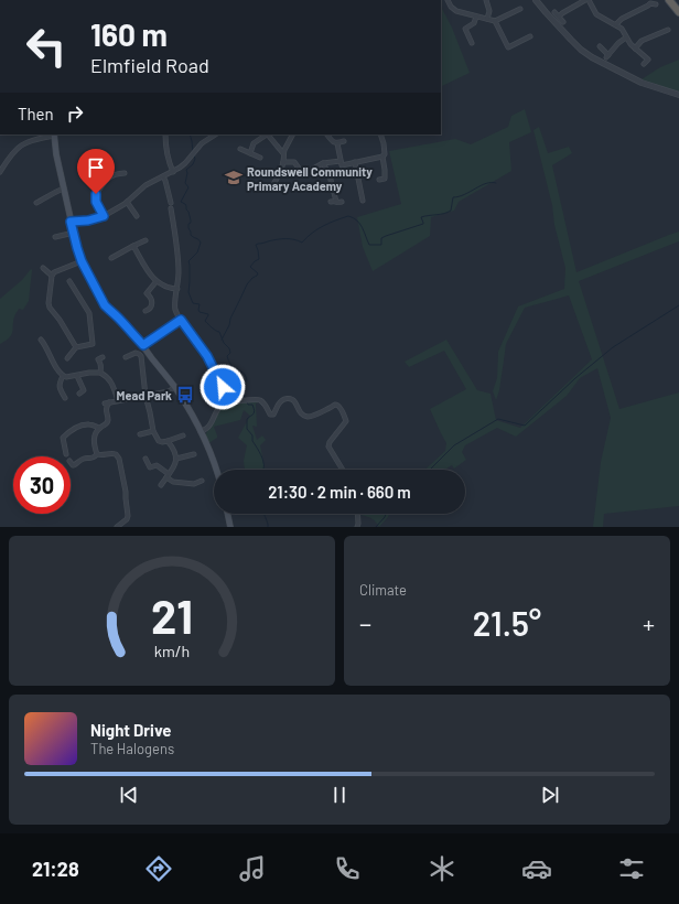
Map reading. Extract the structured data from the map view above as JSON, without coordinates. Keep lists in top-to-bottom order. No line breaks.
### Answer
{"places":{"school or university":["Roundswell Community Primary Academy"],"bus stop":["Mead Park"]},"page":{"turn":["160 m","Elmfield Road"],"then":"Then","limit":"30","trip":"21:30 · 2 min · 660 m","tile":"Climate","heat":["−","21.5°","+"],"song":["Night Drive","The Halogens"],"tabs":"21:28","gauge":["21","km/h"]}}
